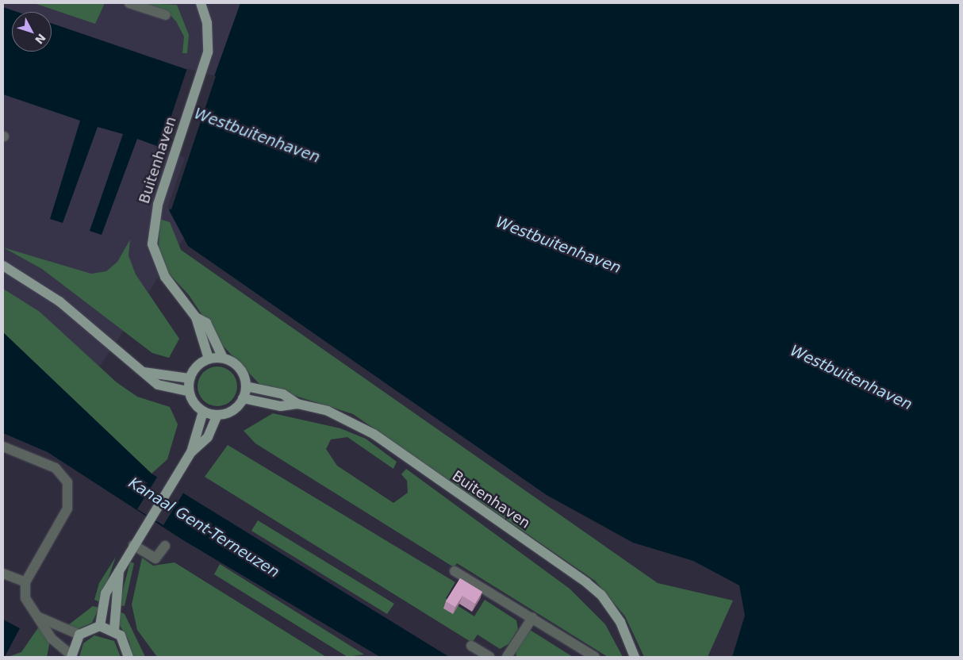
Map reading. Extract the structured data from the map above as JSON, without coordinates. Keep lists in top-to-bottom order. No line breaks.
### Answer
{"streets":{"main road":["Buitenhaven"]},"water":["Westbuitenhaven","Kanaal Gent-Terneuzen"],"north":"bottom right"}
